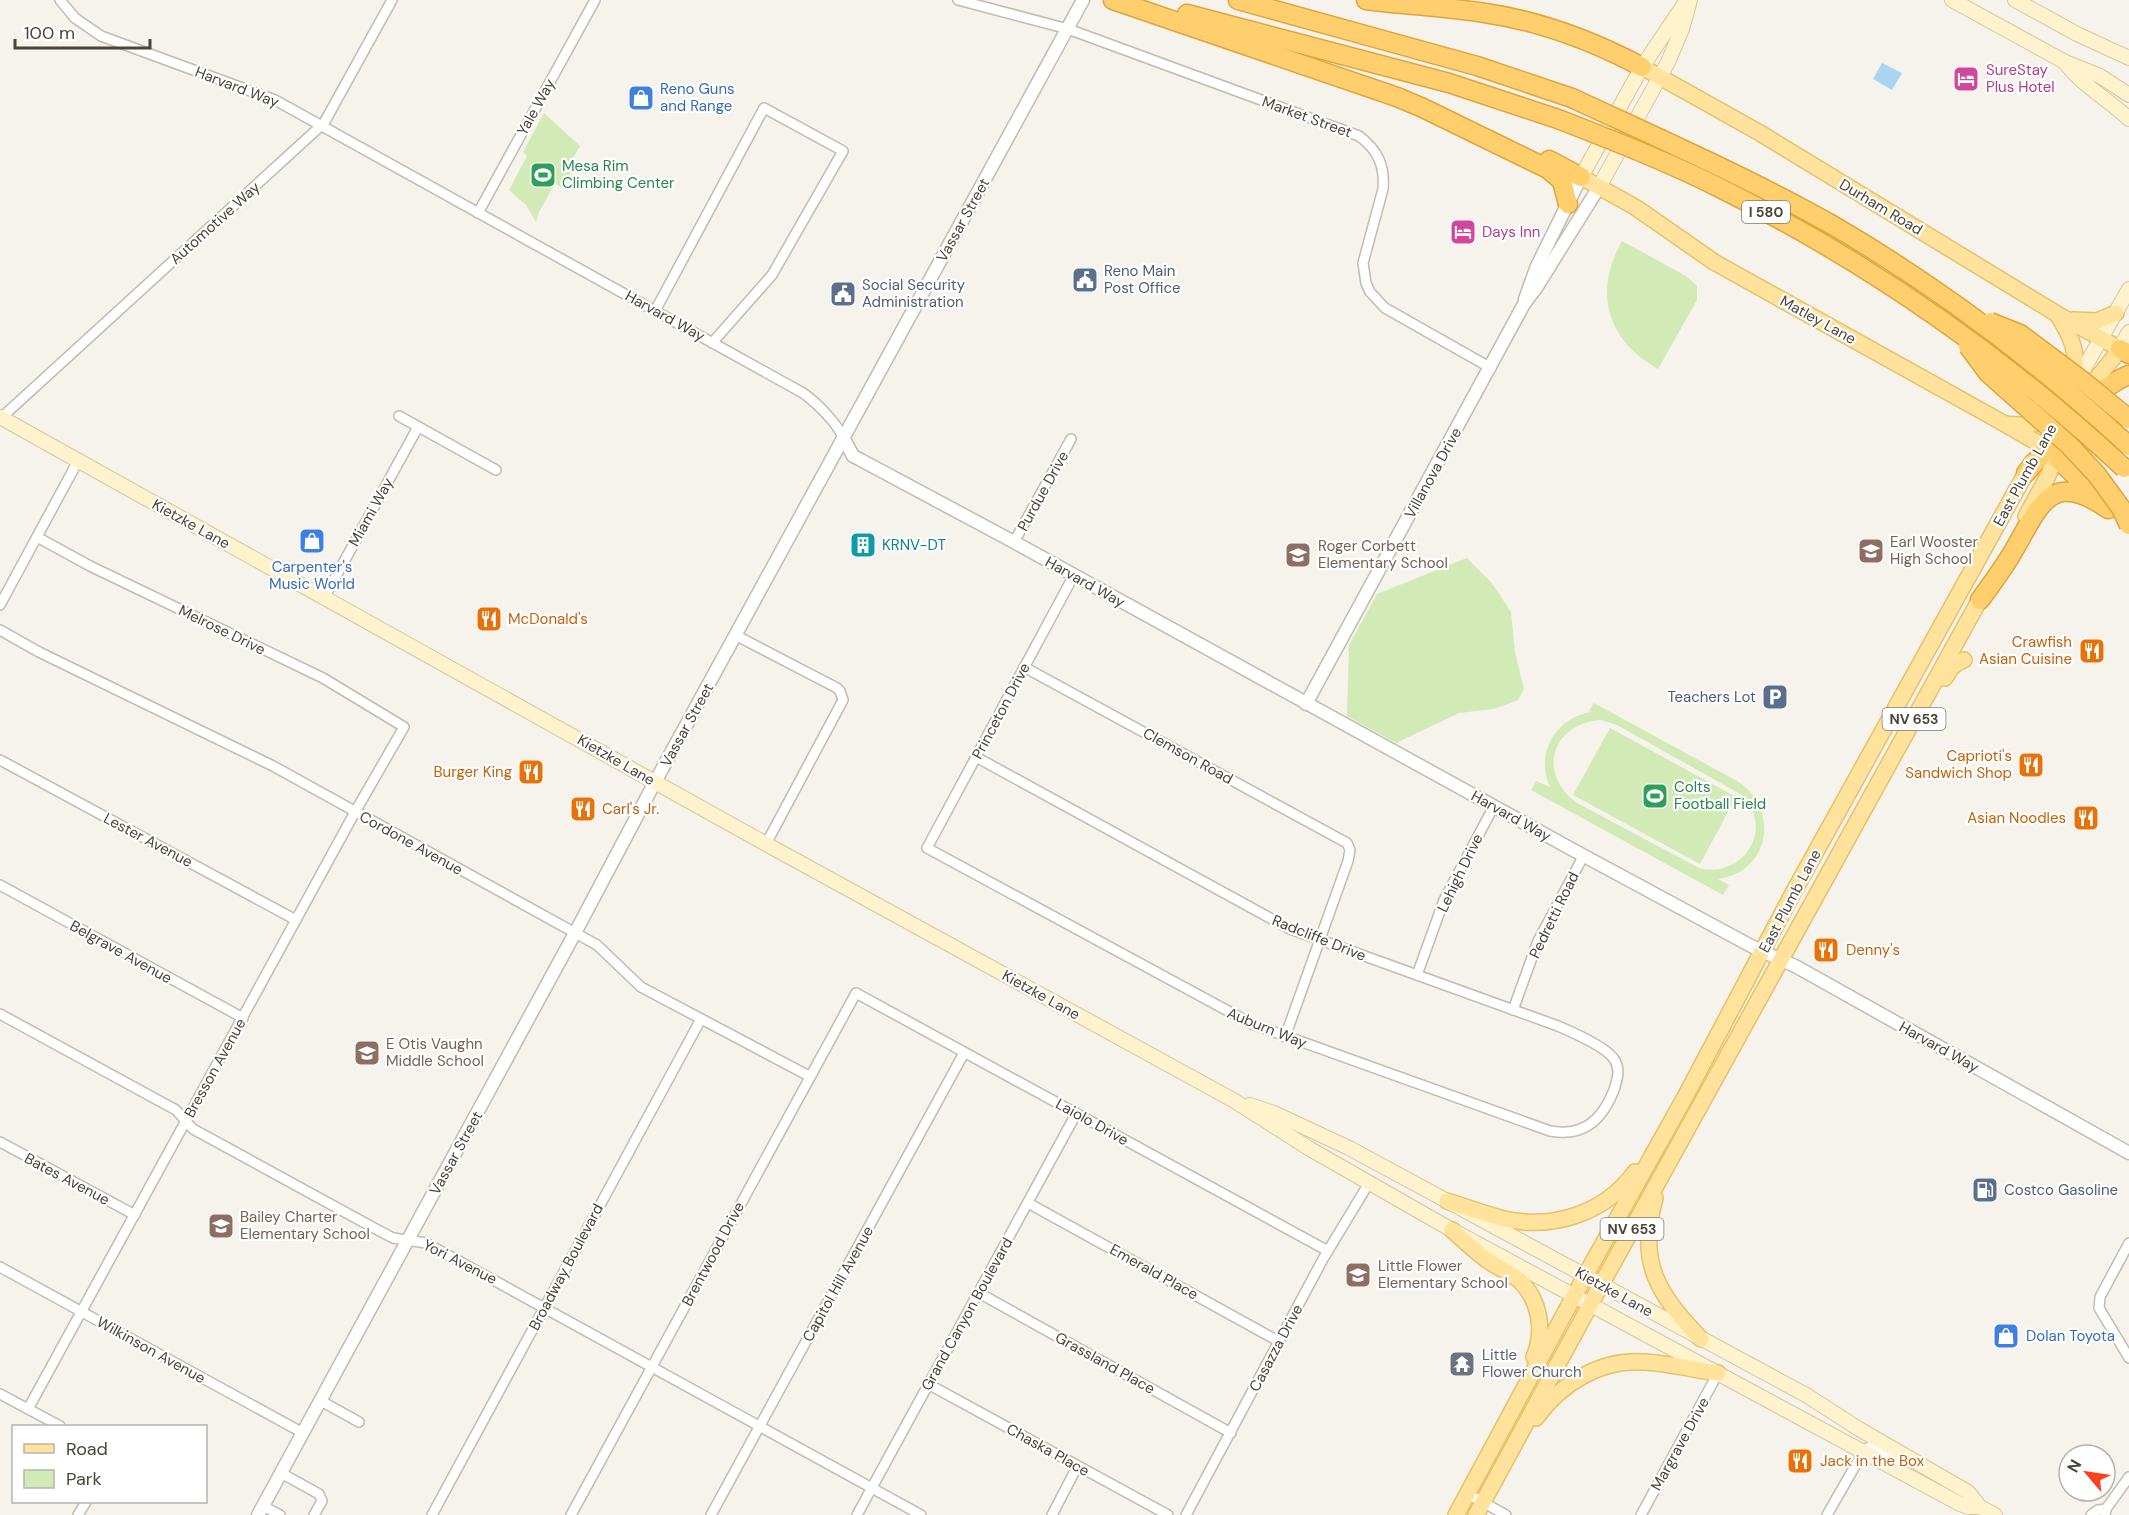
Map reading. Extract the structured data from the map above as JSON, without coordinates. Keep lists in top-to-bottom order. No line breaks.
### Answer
{"streets":{"highway":["I 580"],"main road":["Durham Road","Matley Lane","Villanova Drive","East Plumb Lane","Kietzke Lane","NV 653"],"street":["Harvard Way","Yale Way","Market Street","Vassar Street","Automotive Way","Purdue Drive","Miami Way","Melrose Drive","Princeton Drive","Clemson Road","Lester Avenue","Cordone Avenue","Lehigh Drive","Pedretti Road","Radcliffe Drive","Belgrave Avenue","Auburn Way","Bresson Avenue","Laiolo Drive","Bates Avenue","Brentwood Drive","Yori Avenue","Broadway Boulevard","Emerald Place","Capitol Hill Avenue","Grand Canyon Boulevard","Casazza Drive","Wilkinson Avenue","Grassland Place","Margrave Drive","Chaska Place"]},"crossings":[["Harvard Way","Yale Way"],["Harvard Way","Vassar Street"],["Harvard Way","Automotive Way"],["Harvard Way","Villanova Drive"],["Harvard Way","East Plumb Lane"],["Harvard Way","Purdue Drive"],["Harvard Way","Princeton Drive"],["Harvard Way","Lehigh Drive"],["Harvard Way","Pedretti Road"],["Market Street","Vassar Street"],["Market Street","Villanova Drive"],["Durham Road","Villanova Drive"],["Durham Road","East Plumb Lane"],["Vassar Street","Kietzke Lane"],["Vassar Street","Cordone Avenue"],["Vassar Street","Yori Avenue"],["Vassar Street","Wilkinson Avenue"],["Automotive Way","Kietzke Lane"],["Matley Lane","Villanova Drive"],["Matley Lane","East Plumb Lane"],["East Plumb Lane","Kietzke Lane"],["Miami Way","Kietzke Lane"],["Kietzke Lane","Casazza Drive"],["Kietzke Lane","Margrave Drive"],["Melrose Drive","Bresson Avenue"],["Princeton Drive","Clemson Road"],["Princeton Drive","Radcliffe Drive"],["Princeton Drive","Auburn Way"],["Clemson Road","Radcliffe Drive"],["Lester Avenue","Bresson Avenue"],["Cordone Avenue","Bresson Avenue"],["Cordone Avenue","Brentwood Drive"],["Cordone Avenue","Broadway Boulevard"],["Lehigh Drive","Radcliffe Drive"],["Pedretti Road","Radcliffe Drive"],["Radcliffe Drive","Auburn Way"],["Belgrave Avenue","Bresson Avenue"],["Bresson Avenue","Bates Avenue"],["Bresson Avenue","Yori Avenue"],["Bresson Avenue","Wilkinson Avenue"],["Laiolo Drive","Brentwood Drive"],["Laiolo Drive","Capitol Hill Avenue"],["Laiolo Drive","Grand Canyon Boulevard"],["Laiolo Drive","Casazza Drive"],["Brentwood Drive","Yori Avenue"],["Yori Avenue","Broadway Boulevard"],["Yori Avenue","Capitol Hill Avenue"],["Yori Avenue","Grand Canyon Boulevard"],["Emerald Place","Grand Canyon Boulevard"],["Emerald Place","Casazza Drive"],["Grand Canyon Boulevard","Grassland Place"],["Grand Canyon Boulevard","Chaska Place"],["Casazza Drive","Grassland Place"]],"places":{"hotel":["SureStay Plus Hotel","Days Inn"],"shop":["Reno Guns and Range","Carpenter's Music World","Dolan Toyota"],"sports":["Mesa Rim Climbing Center","Colts Football Field"],"public building":["Reno Main Post Office","Social Security Administration"],"building":["KRNV-DT"],"school or university":["Earl Wooster High School","Roger Corbett Elementary School","E Otis Vaughn Middle School","Bailey Charter Elementary School","Little Flower Elementary School"],"restaurant":["McDonald's","Crawfish Asian Cuisine","Caprioti's Sandwich Shop","Burger King","Carl's Jr.","Asian Noodles","Denny's","Jack in the Box"],"parking":["Teachers Lot"],"fuel station":["Costco Gasoline"],"temple":["Little Flower Church"]},"legend":["Road","Park"],"scale_bar":"100 m","north":"top left"}
